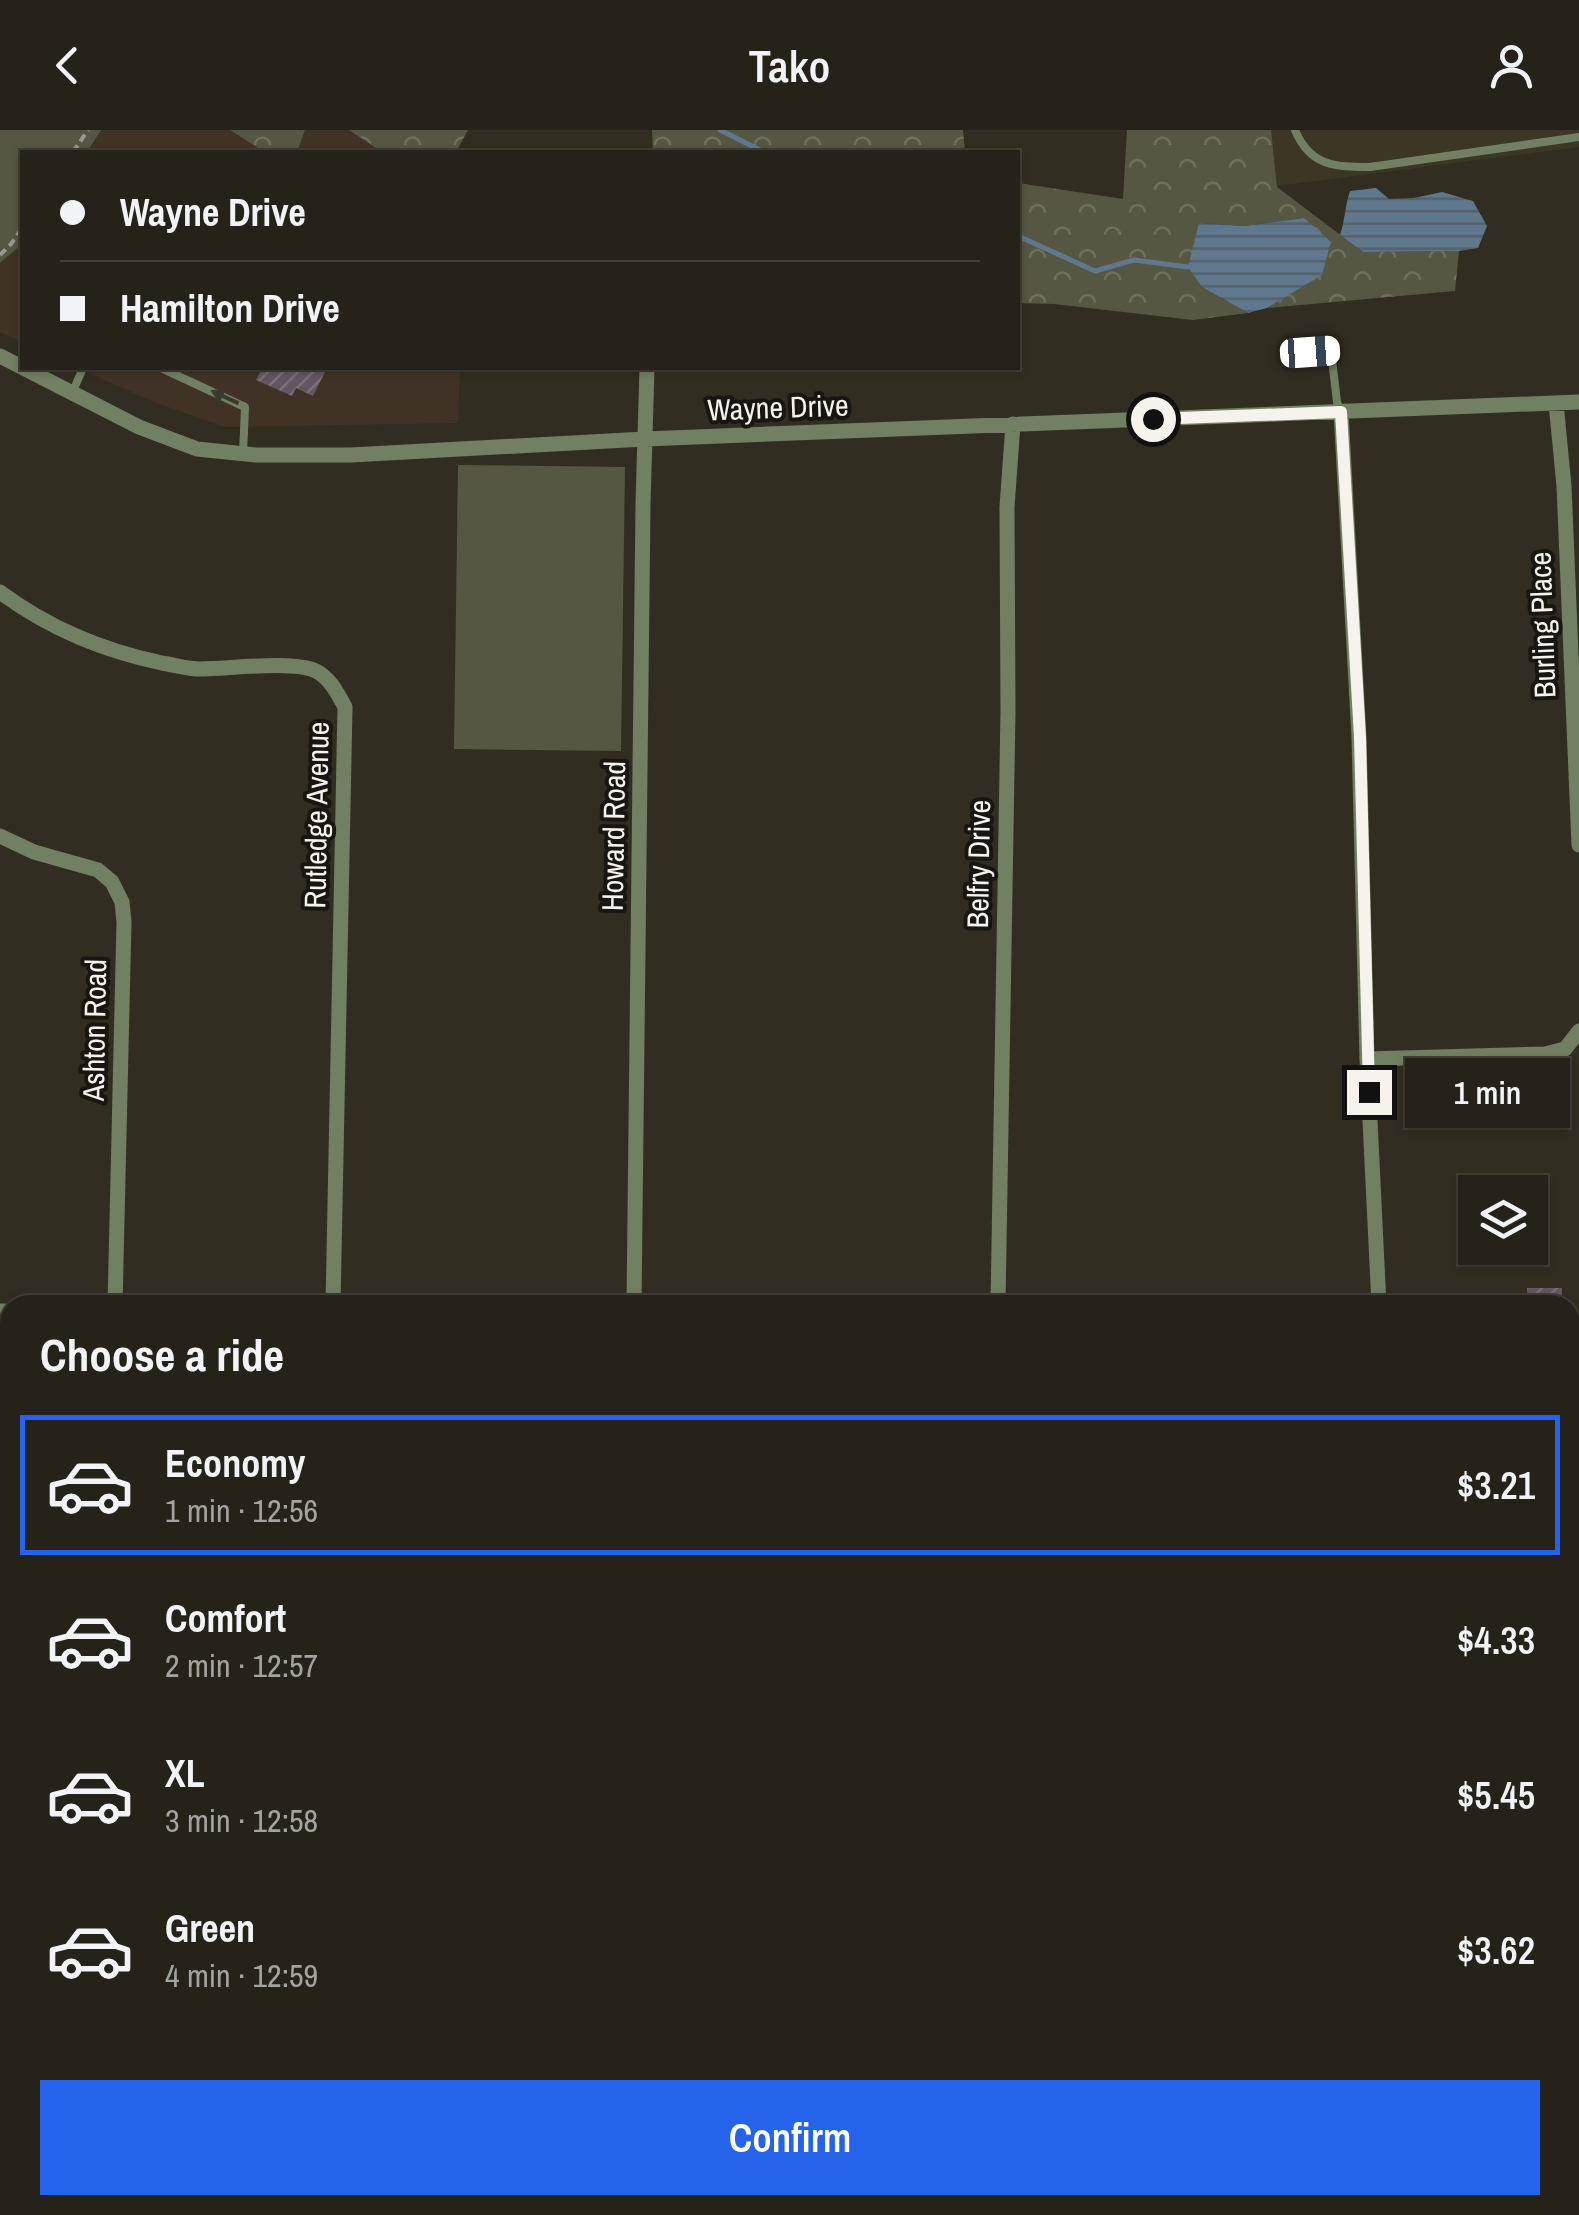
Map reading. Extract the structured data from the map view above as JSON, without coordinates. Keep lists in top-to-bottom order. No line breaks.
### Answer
{"streets":{"street":["Wayne Drive","Burling Place","Rutledge Avenue","Howard Road","Belfry Drive","Ashton Road"]},"crossings":[["Wayne Drive","Burling Place"],["Wayne Drive","Howard Road"],["Wayne Drive","Belfry Drive"]],"page":{"header":"Tako","banner":["Wayne Drive","Hamilton Drive"],"bubble":"1 min","heading":"Choose a ride","list":[{"name":"Economy","note":"1 min · 12:56","value":"$3.21"},{"name":"Comfort","note":"2 min · 12:57","value":"$4.33"},{"name":"XL","note":"3 min · 12:58","value":"$5.45"},{"name":"Green","note":"4 min · 12:59","value":"$3.62"}],"buttons":"Confirm"}}
